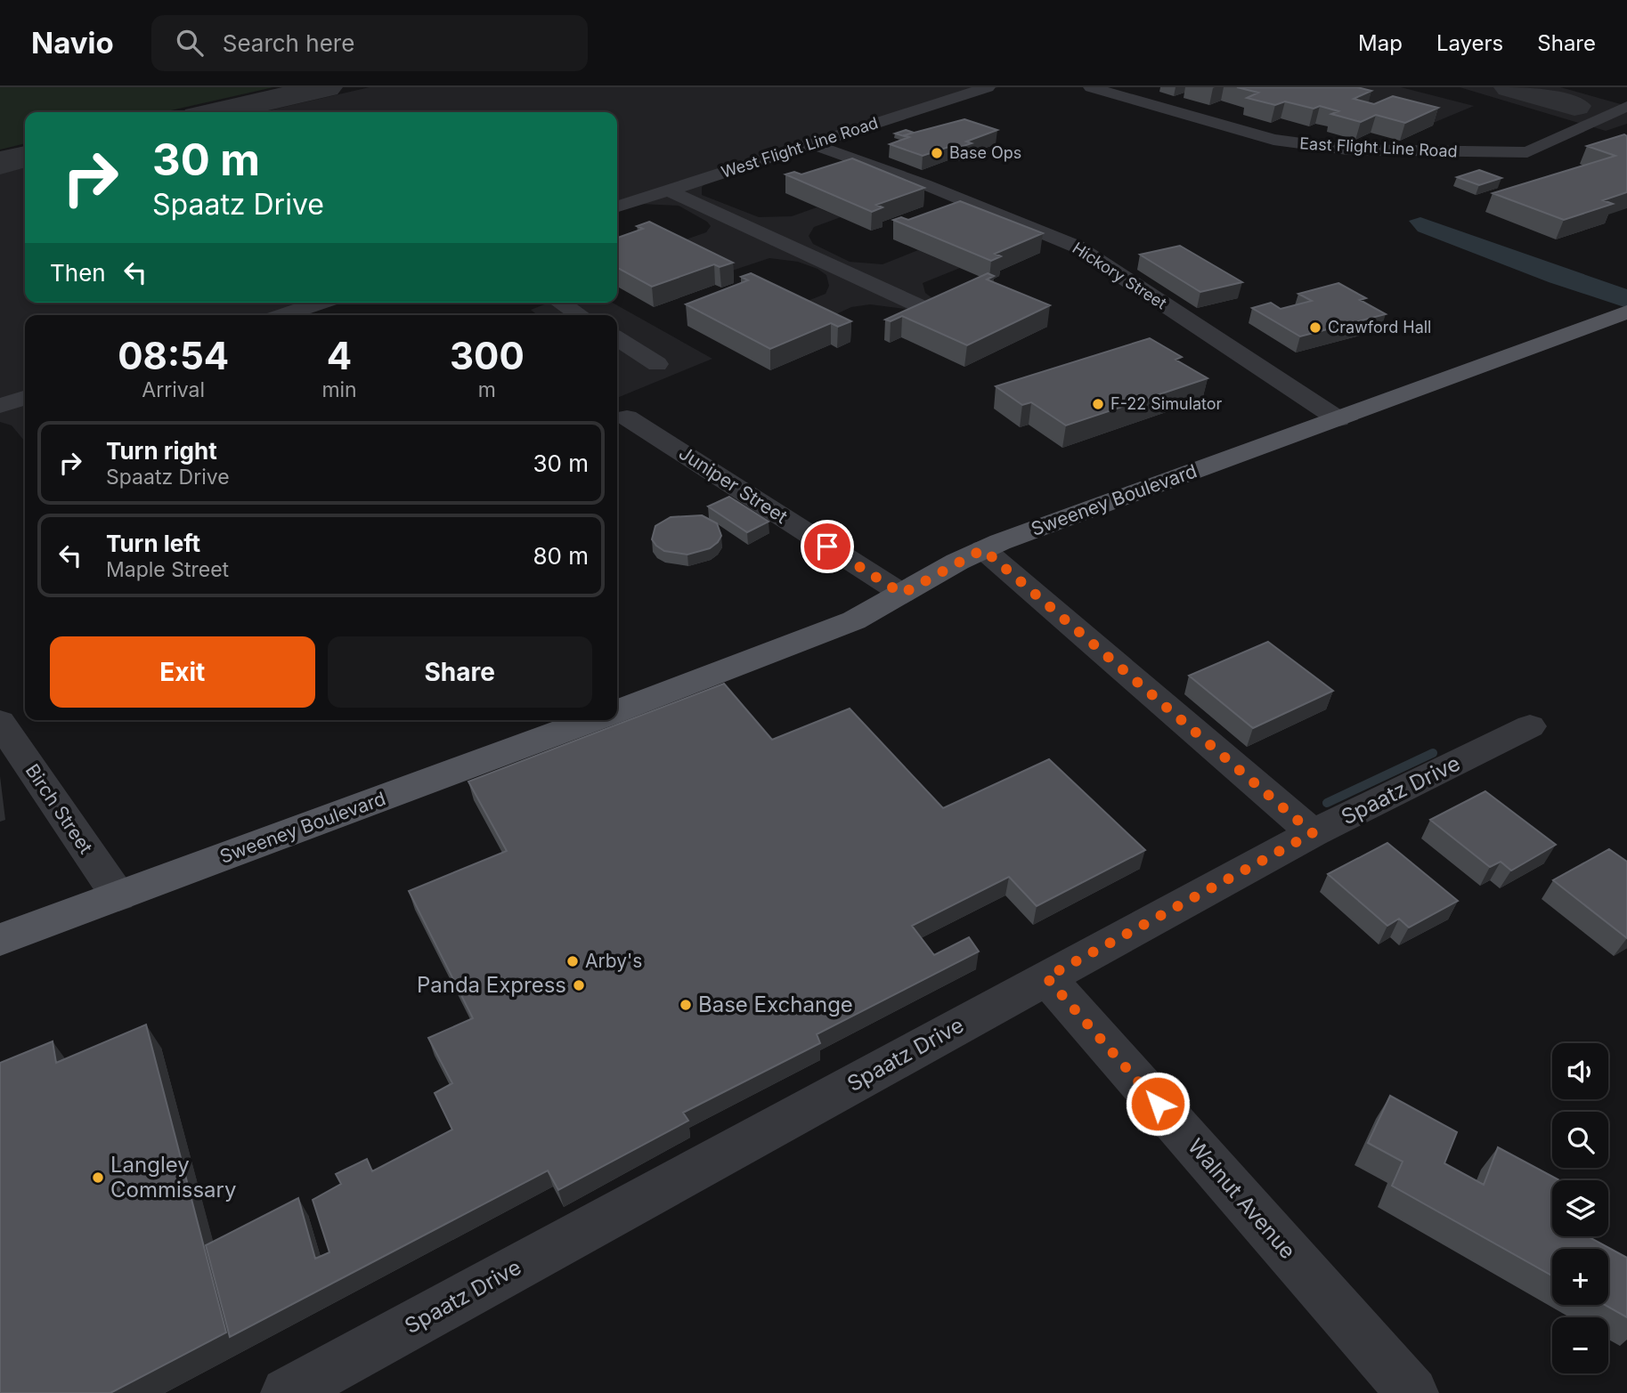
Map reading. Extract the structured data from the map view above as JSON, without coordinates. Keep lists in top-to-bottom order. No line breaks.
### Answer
{"streets":{"main road":["Sweeney Boulevard"],"street":["West Flight Line Road","East Flight Line Road","Hickory Street","Juniper Street","Spaatz Drive","Birch Street","Walnut Avenue"]},"crossings":[["West Flight Line Road","Hickory Street"],["Hickory Street","Sweeney Boulevard"],["Juniper Street","Sweeney Boulevard"],["Sweeney Boulevard","Birch Street"],["Spaatz Drive","Walnut Avenue"]],"places":["Base Ops","Crawford Hall","F-22 Simulator","Arby's","Panda Express","Base Exchange","Langley Commissary"],"page":{"header":"Navio","search":"Search here","nav":["Map","Layers","Share"],"turn":["30 m","Spaatz Drive"],"then":"Then","eta":["08:54","Arrival","4","min","300","m"],"list":[{"name":"Turn right","note":"Spaatz Drive","value":"30 m"},{"name":"Turn left","note":"Maple Street","value":"80 m"}],"buttons":["Exit","Share"],"map_buttons":["+","−"]}}
